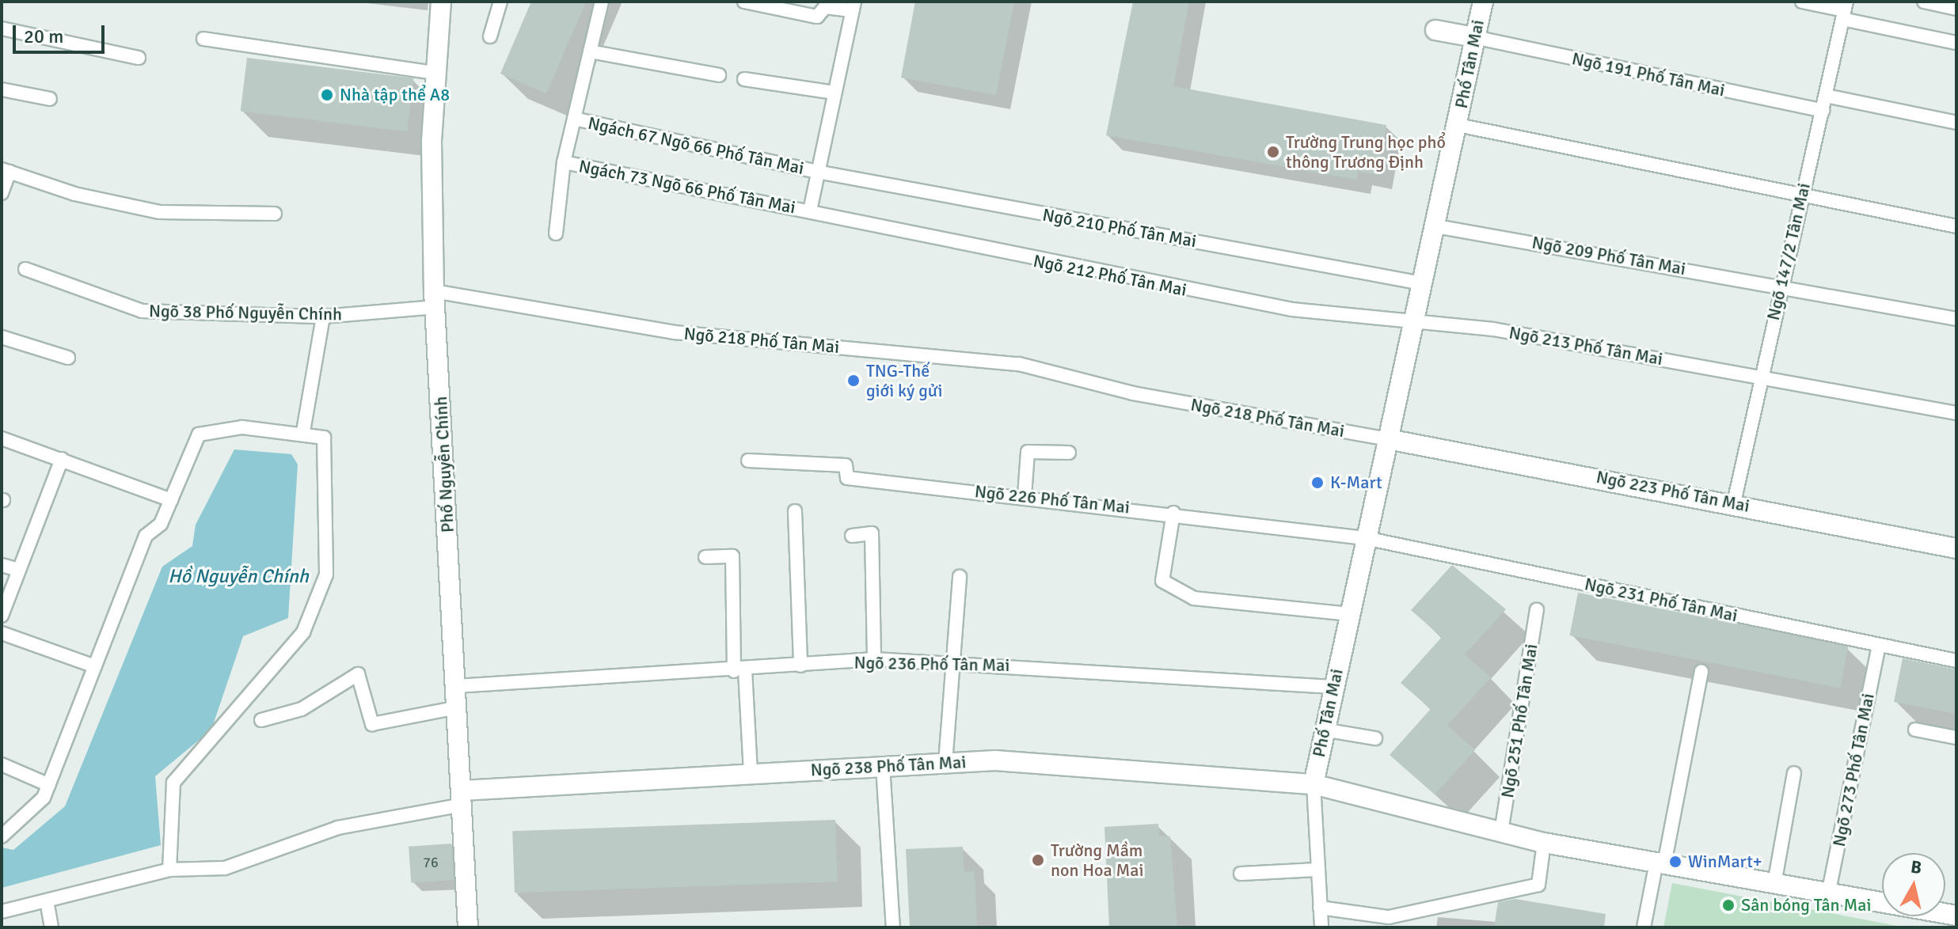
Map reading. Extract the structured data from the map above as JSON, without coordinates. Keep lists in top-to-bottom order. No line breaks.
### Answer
{"streets":{"street":["Phố Tân Mai","Phố Nguyễn Chính","Ngõ 223 Phố Tân Mai","Ngõ 238 Phố Tân Mai"],"lane":["Ngõ 191 Phố Tân Mai","Ngách 67 Ngõ 66 Phố Tân Mai","Ngách 73 Ngõ 66 Phố Tân Mai","Ngõ 210 Phố Tân Mai","Ngõ 147/2 Tân Mai","Ngõ 209 Phố Tân Mai","Ngõ 212 Phố Tân Mai","Ngõ 38 Phố Nguyễn Chính","Ngõ 218 Phố Tân Mai","Ngõ 213 Phố Tân Mai","Ngõ 226 Phố Tân Mai","Ngõ 231 Phố Tân Mai","Ngõ 236 Phố Tân Mai","Ngõ 251 Phố Tân Mai","Ngõ 273 Phố Tân Mai"]},"crossings":[["Phố Tân Mai","Ngõ 191 Phố Tân Mai"],["Phố Tân Mai","Ngõ 210 Phố Tân Mai"],["Phố Tân Mai","Ngõ 209 Phố Tân Mai"],["Phố Tân Mai","Ngõ 212 Phố Tân Mai"],["Phố Tân Mai","Ngõ 218 Phố Tân Mai"],["Phố Tân Mai","Ngõ 213 Phố Tân Mai"],["Phố Tân Mai","Ngõ 223 Phố Tân Mai"],["Phố Tân Mai","Ngõ 226 Phố Tân Mai"],["Phố Tân Mai","Ngõ 231 Phố Tân Mai"],["Phố Tân Mai","Ngõ 236 Phố Tân Mai"],["Phố Tân Mai","Ngõ 238 Phố Tân Mai"],["Ngõ 191 Phố Tân Mai","Ngõ 147/2 Tân Mai"],["Ngách 67 Ngõ 66 Phố Tân Mai","Ngõ 210 Phố Tân Mai"],["Ngách 73 Ngõ 66 Phố Tân Mai","Ngõ 212 Phố Tân Mai"],["Ngõ 147/2 Tân Mai","Ngõ 209 Phố Tân Mai"],["Ngõ 147/2 Tân Mai","Ngõ 213 Phố Tân Mai"],["Ngõ 147/2 Tân Mai","Ngõ 223 Phố Tân Mai"],["Ngõ 212 Phố Tân Mai","Ngõ 213 Phố Tân Mai"],["Ngõ 38 Phố Nguyễn Chính","Ngõ 218 Phố Tân Mai"],["Ngõ 38 Phố Nguyễn Chính","Phố Nguyễn Chính"],["Ngõ 218 Phố Tân Mai","Phố Nguyễn Chính"],["Ngõ 218 Phố Tân Mai","Ngõ 223 Phố Tân Mai"],["Phố Nguyễn Chính","Ngõ 236 Phố Tân Mai"],["Phố Nguyễn Chính","Ngõ 238 Phố Tân Mai"],["Ngõ 226 Phố Tân Mai","Ngõ 231 Phố Tân Mai"],["Ngõ 231 Phố Tân Mai","Ngõ 273 Phố Tân Mai"]],"water":["Hồ Nguyễn Chính"],"places":["Nhà tập thể A8","Trường Trung học phổ thông Trương Định","TNG-Thế giới ký gửi","K-Mart","Trường Mầm non Hoa Mai","WinMart+","Sân bóng Tân Mai"],"house_numbers":["76"],"scale_bar":"20 m","north":"top"}
